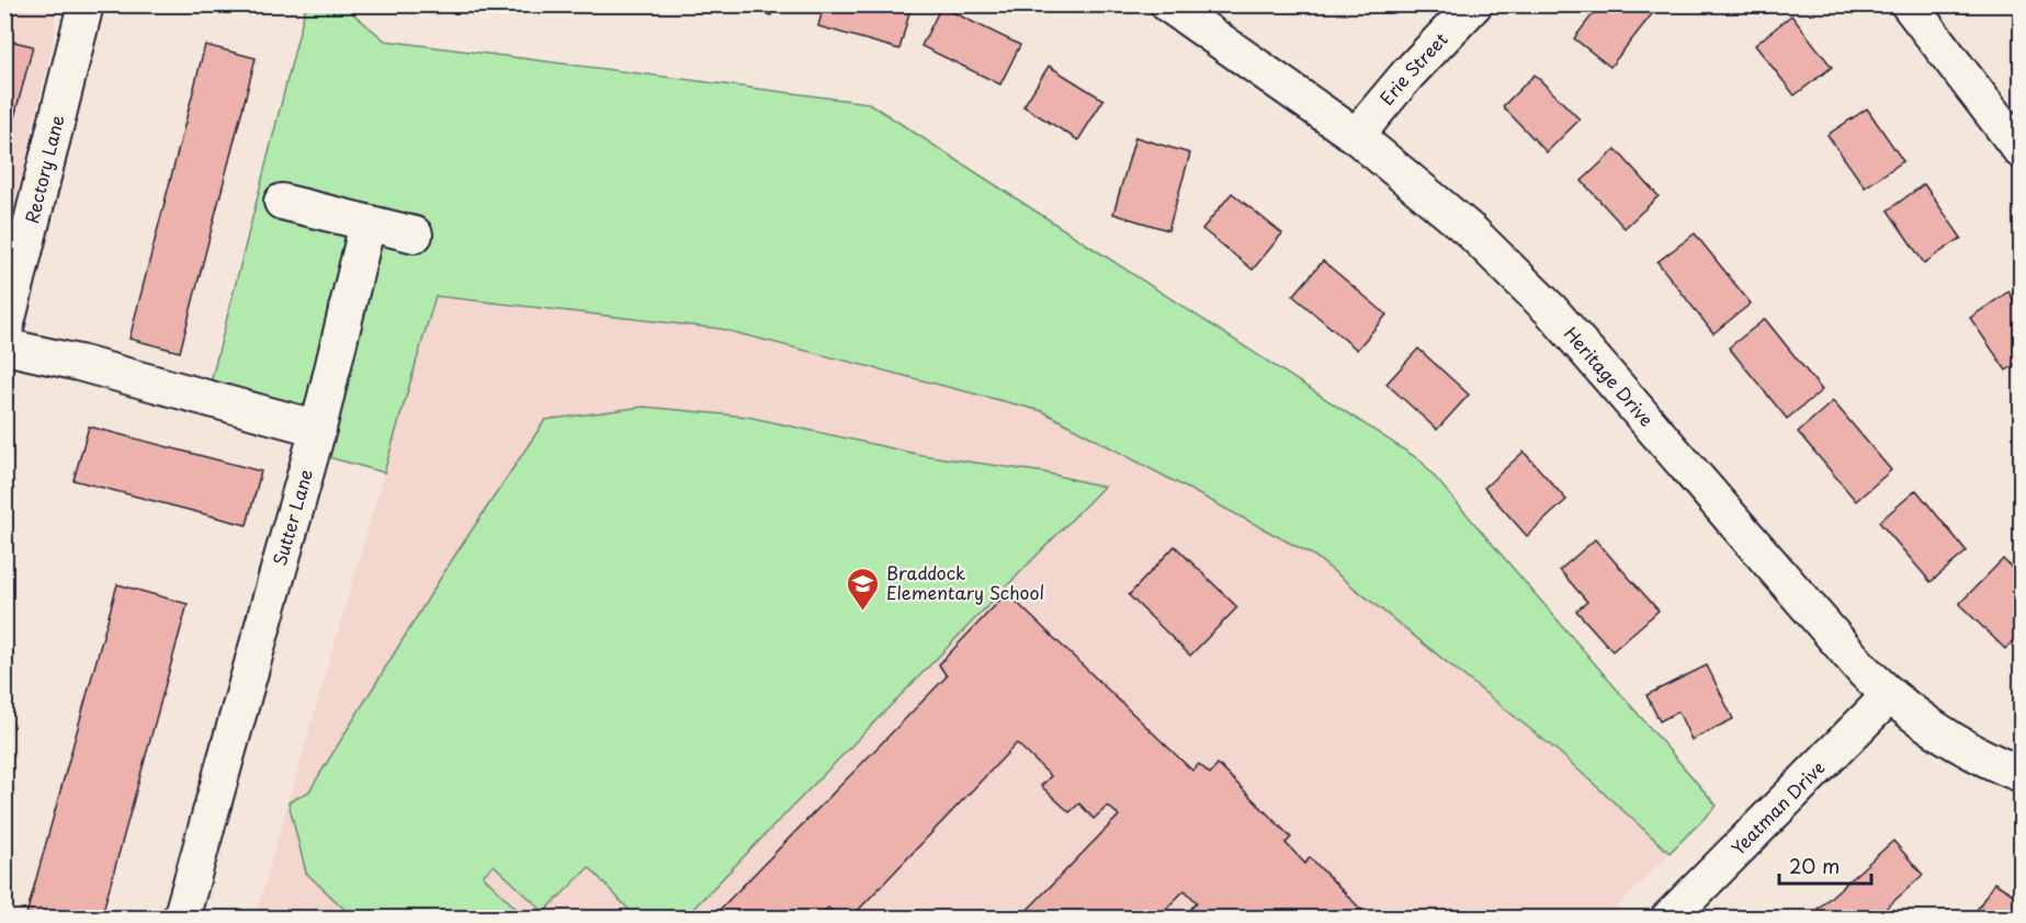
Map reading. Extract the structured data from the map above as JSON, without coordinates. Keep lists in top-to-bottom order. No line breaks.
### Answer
{"streets":{"street":["Erie Street","Rectory Lane","Heritage Drive","Sutter Lane","Yeatman Drive"]},"crossings":[["Erie Street","Heritage Drive"],["Heritage Drive","Yeatman Drive"]],"places":{"school or university":["Braddock Elementary School"]},"scale_bar":"20 m"}
